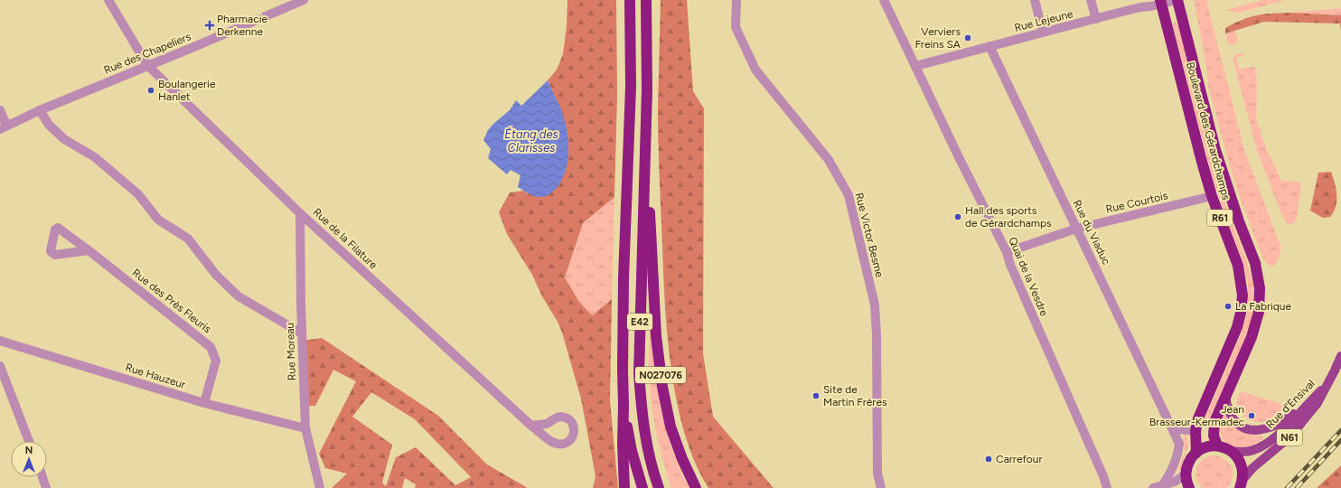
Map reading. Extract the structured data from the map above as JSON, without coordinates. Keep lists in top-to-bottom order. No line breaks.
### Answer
{"streets":{"highway":["Boulevard des Gérardchamps","R61","E42","N027076"],"main road":["Rue d'Ensival","N61"],"street":["Rue Lejeune","Rue des Chapeliers","Rue Courtois","Rue du Viaduc","Rue Victor Besme","Rue de la Filature","Quai de la Vesdre","Rue des Près Fleuris","Rue Moreau","Rue Hauzeur"]},"crossings":[["Rue Lejeune","Boulevard des Gérardchamps"],["Rue Lejeune","Rue du Viaduc"],["Rue Lejeune","Quai de la Vesdre"],["Rue des Chapeliers","Rue de la Filature"],["Boulevard des Gérardchamps","Rue Courtois"],["Rue Courtois","Rue du Viaduc"],["Rue Courtois","Quai de la Vesdre"],["Rue de la Filature","Rue Moreau"],["Rue des Près Fleuris","Rue Hauzeur"],["E42","N027076"],["Rue Moreau","Rue Hauzeur"]],"water":["Étang des Clarisses"],"places":{"health":["Pharmacie Derkenne"],"other":["Verviers Freins SA","Boulangerie Hanlet","Hall des sports de Gérardchamps","La Fabrique","Site de Martin Frères","Jean Brasseur-Kermadec","Carrefour"]},"north":"top"}
